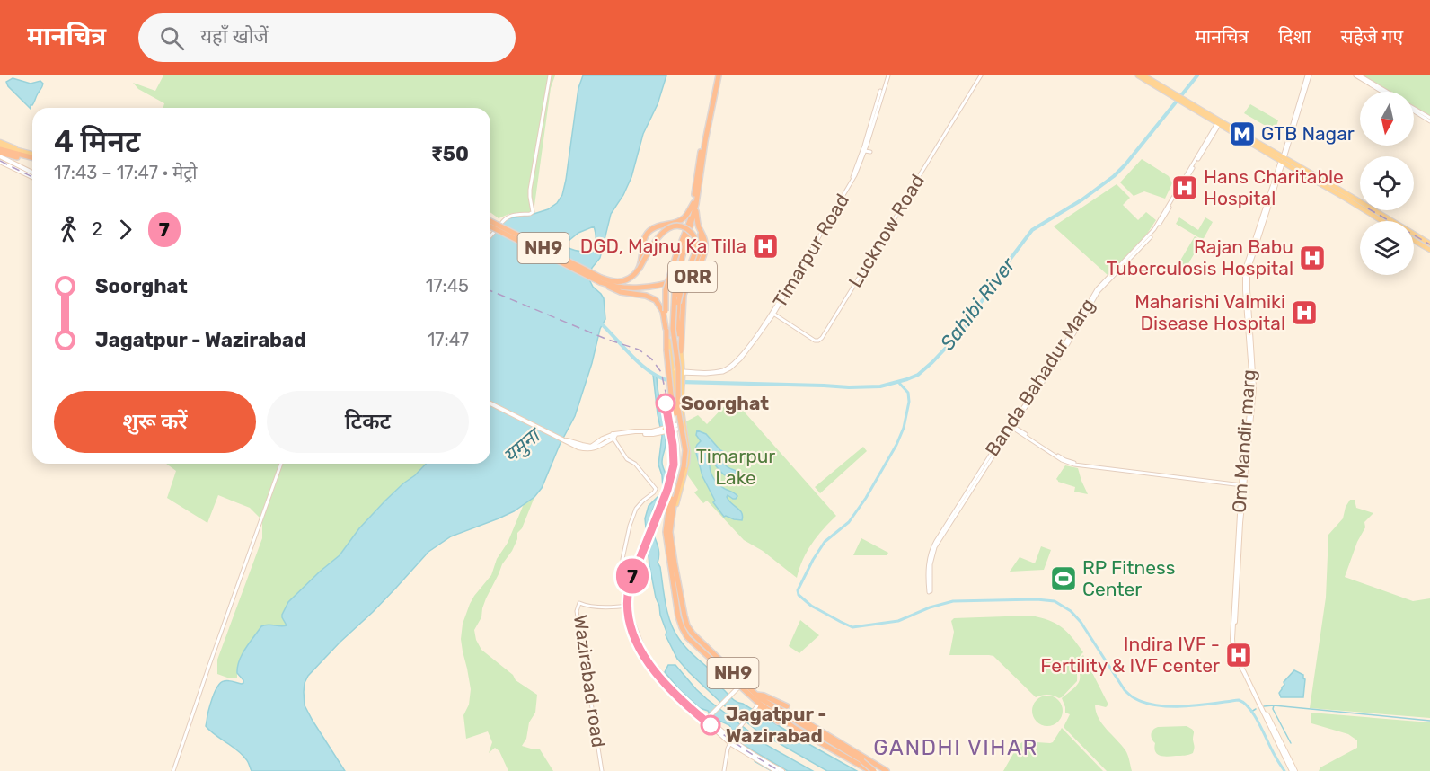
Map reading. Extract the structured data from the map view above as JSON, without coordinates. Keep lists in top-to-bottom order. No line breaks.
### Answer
{"streets":{"highway":["NH9","ORR"],"main road":["Om Mandir marg"],"street":["Lucknow Road","Timarpur Road","Banda Bahadur Marg","Wazirabad road"]},"crossings":[["Lucknow Road","Timarpur Road"],["Timarpur Road","ORR"]],"districts":["GANDHI VIHAR"],"water":["Sahibi River","यमुना"],"parks":["Timarpur Lake"],"places":{"metro station":["GTB Nagar"],"hospital":["Hans Charitable Hospital","DGD, Majnu Ka Tilla","Rajan Babu Tuberculosis Hospital","Maharishi Valmiki Disease Hospital","Indira IVF - Fertility & IVF center"],"other":["Soorghat","Jagatpur - Wazirabad"],"sports":["RP Fitness Center"]},"lines":["metro line 7"],"north":"bottom","page":{"header":"मानचित्र","search":"यहाँ खोजें","nav":["मानचित्र","दिशा","सहेजे गए"],"on_map":"7","heading":["4 मिनट","17:43 – 17:47 · मेट्रो","₹50"],"legs":["2","7"],"list":[{"name":"Soorghat","value":"17:45"},{"name":"Jagatpur - Wazirabad","value":"17:47"}],"buttons":["शुरू करें","टिकट"]}}
